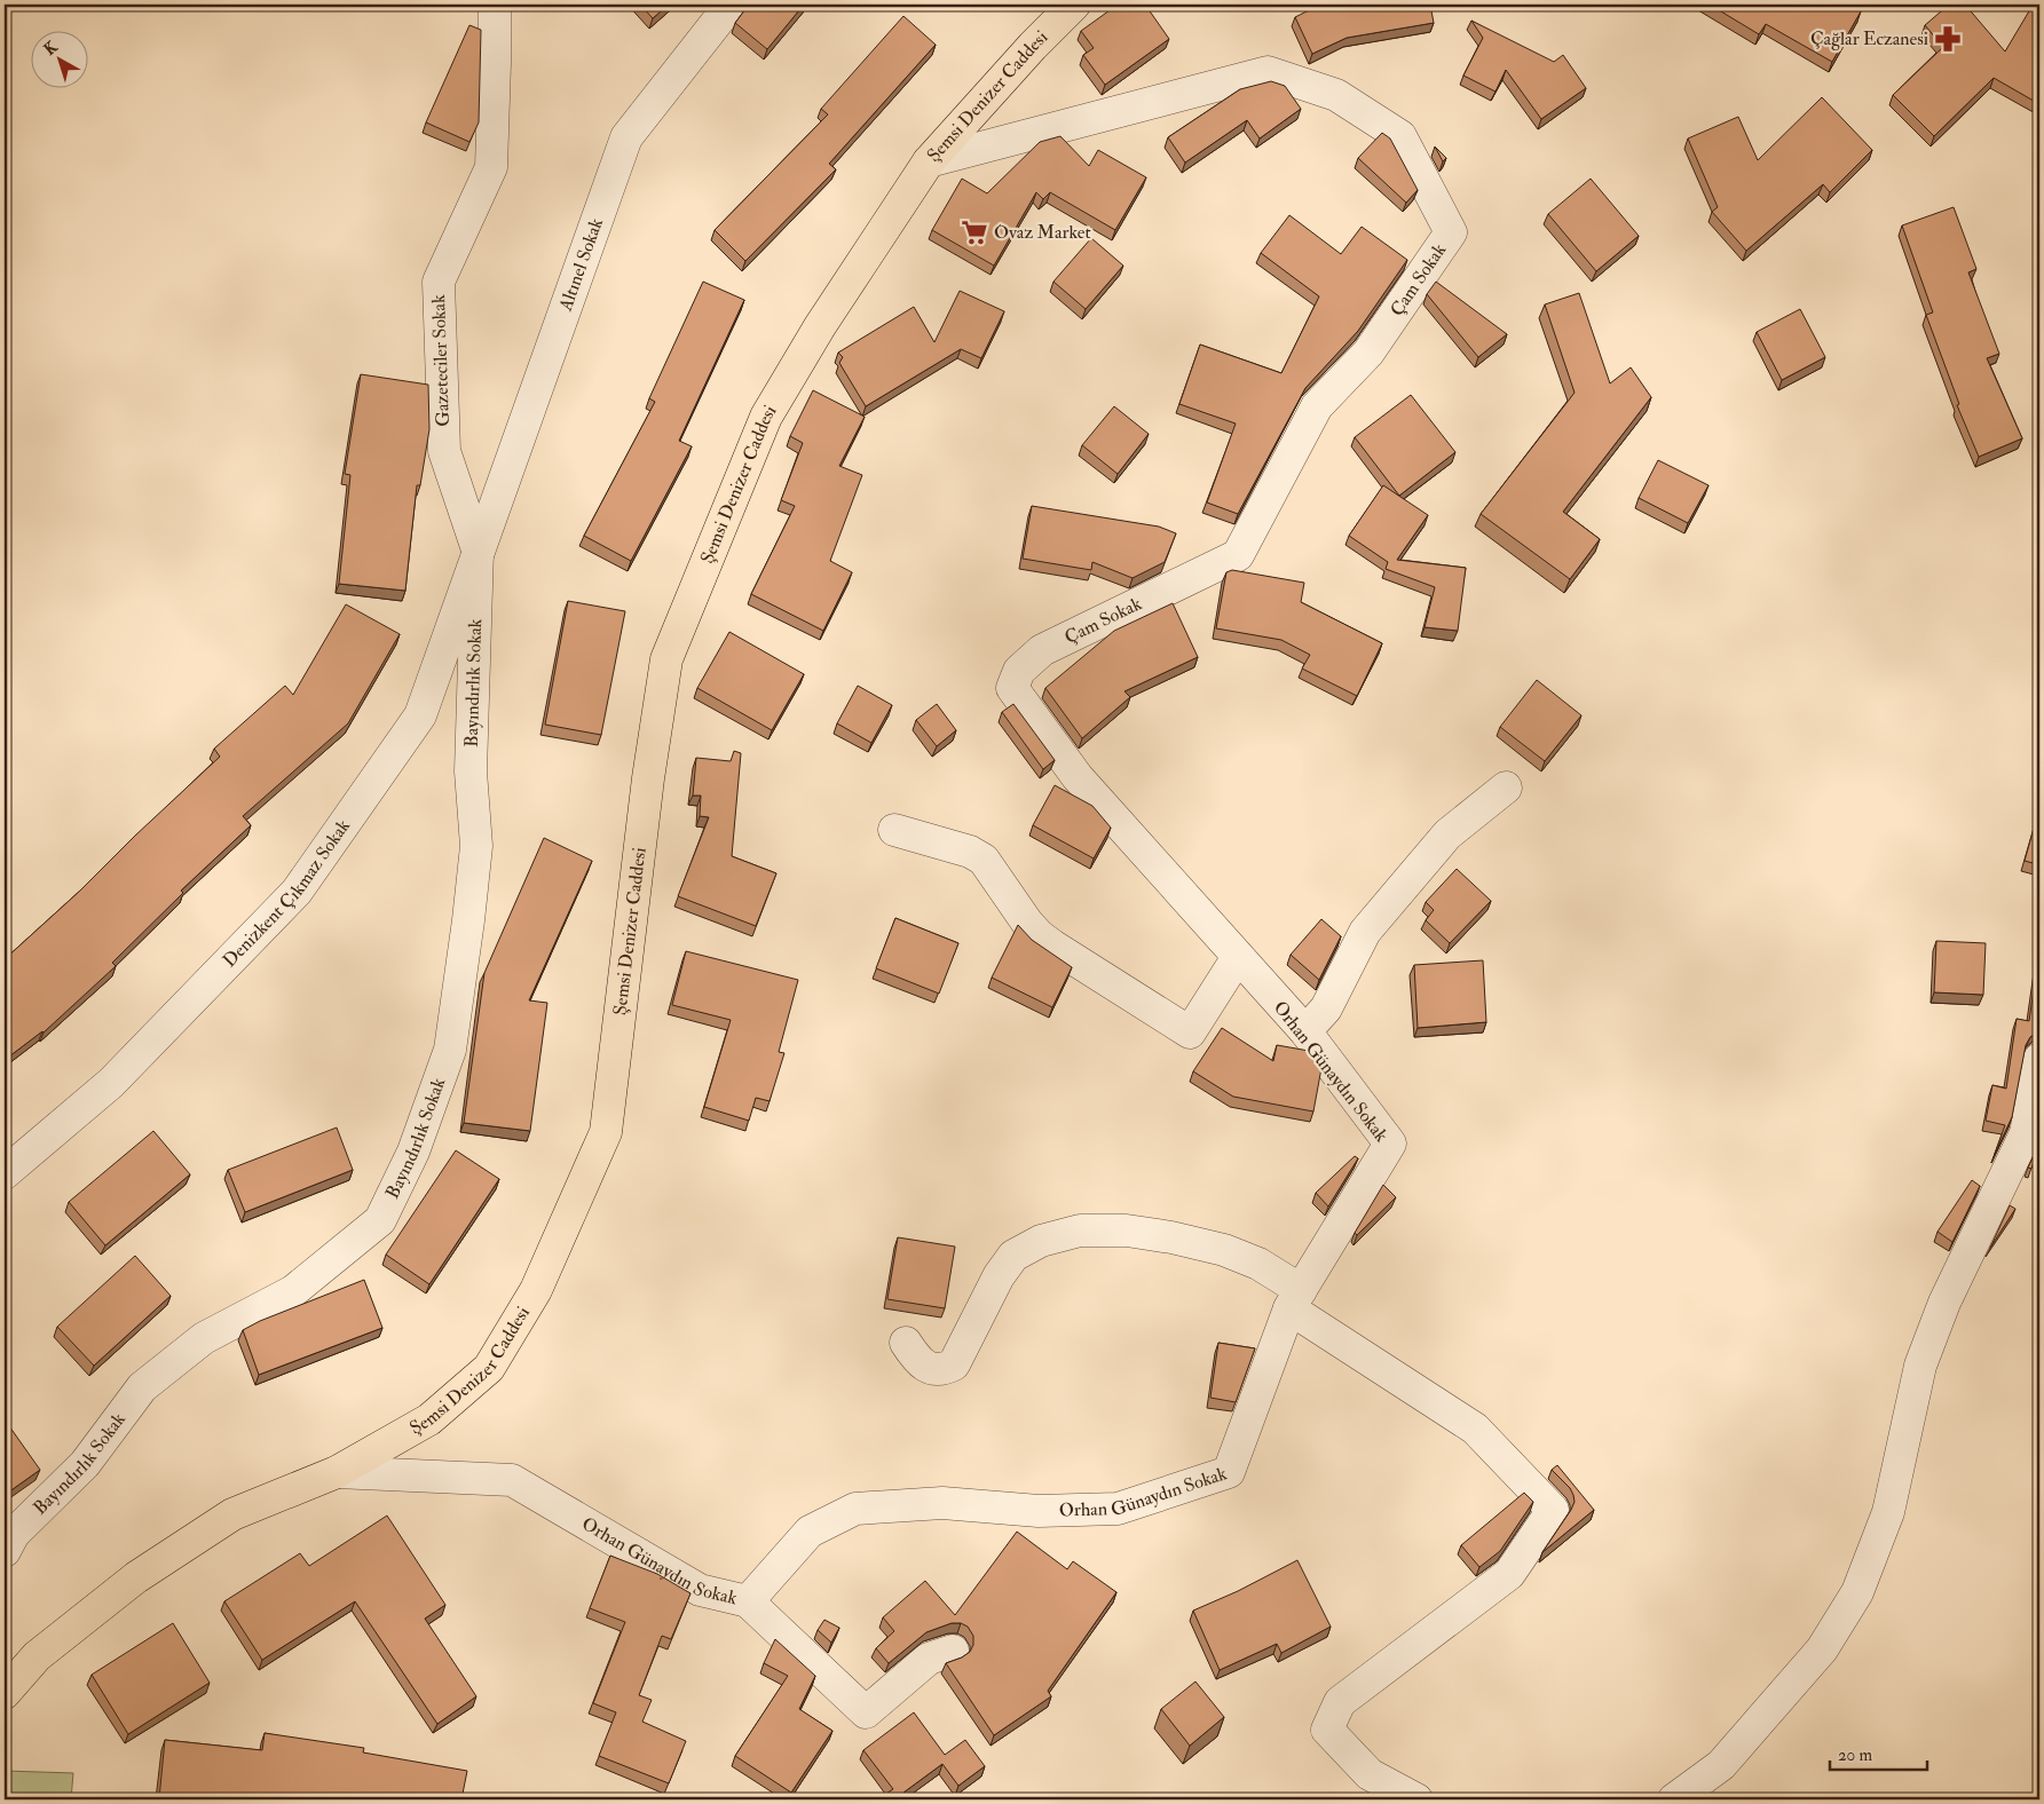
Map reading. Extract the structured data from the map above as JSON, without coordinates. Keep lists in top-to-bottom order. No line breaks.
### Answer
{"streets":{"main road":["Şemsi Denizer Caddesi"],"street":["Altınel Sokak","Çam Sokak","Gazeteciler Sokak","Bayındırlık Sokak","Denizkent Çıkmaz Sokak","Orhan Günaydın Sokak"]},"crossings":[["Şemsi Denizer Caddesi","Çam Sokak"],["Şemsi Denizer Caddesi","Orhan Günaydın Sokak"],["Altınel Sokak","Gazeteciler Sokak"],["Altınel Sokak","Bayındırlık Sokak"],["Altınel Sokak","Denizkent Çıkmaz Sokak"],["Çam Sokak","Orhan Günaydın Sokak"],["Gazeteciler Sokak","Bayındırlık Sokak"],["Gazeteciler Sokak","Denizkent Çıkmaz Sokak"],["Bayındırlık Sokak","Denizkent Çıkmaz Sokak"]],"places":{"pharmacy":["Çağlar Eczanesi"],"supermarket":["Ovaz Market"]},"scale_bar":"20 m","north":"top left"}
